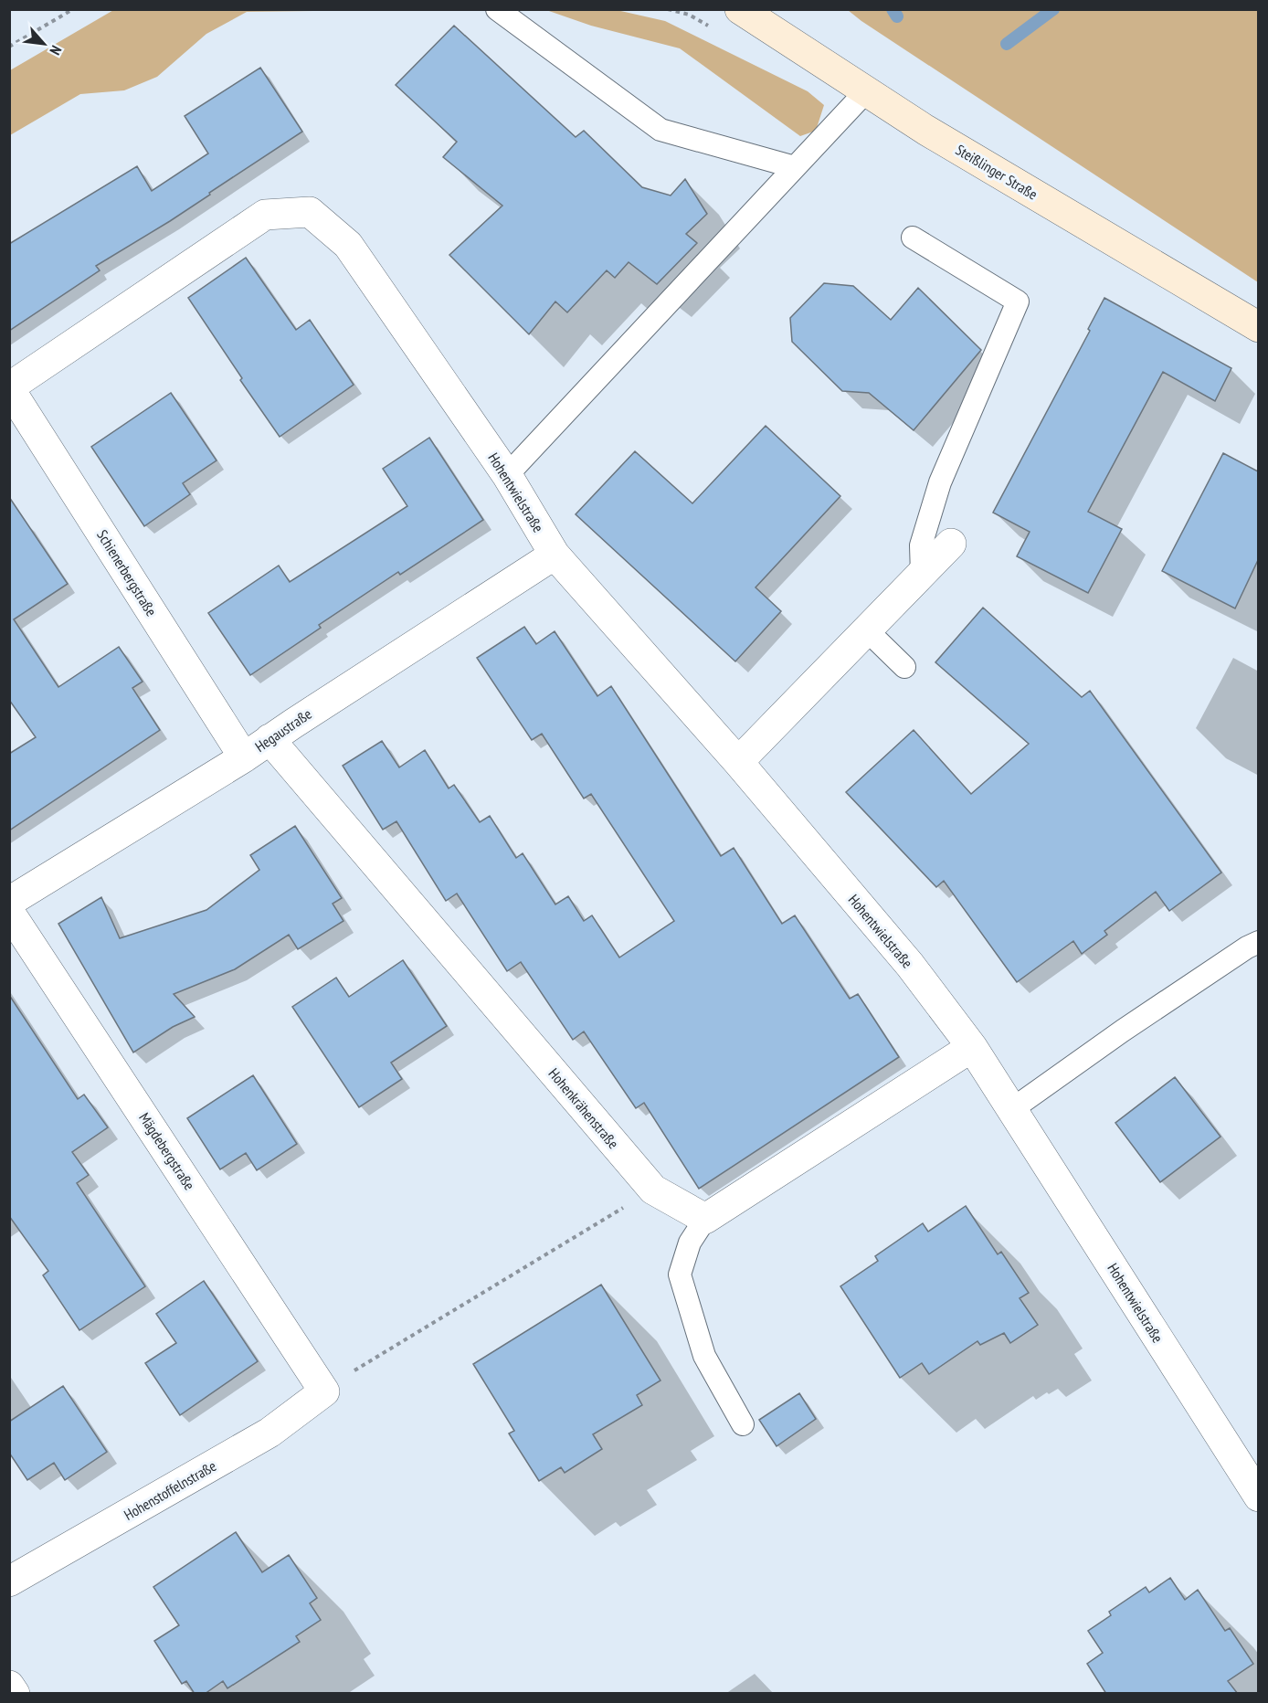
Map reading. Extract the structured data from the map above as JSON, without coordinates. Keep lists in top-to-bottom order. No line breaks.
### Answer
{"streets":{"street":["Steißlinger Straße","Hohentwielstraße","Schienerbergstraße","Hegaustraße","Hohenkrähenstraße","Mägdebergstraße","Hohenstoffelnstraße"]},"crossings":[["Hohentwielstraße","Schienerbergstraße"],["Hohentwielstraße","Hegaustraße"],["Schienerbergstraße","Hegaustraße"],["Hegaustraße","Hohenkrähenstraße"],["Mägdebergstraße","Hohenstoffelnstraße"]],"north":"bottom right"}
